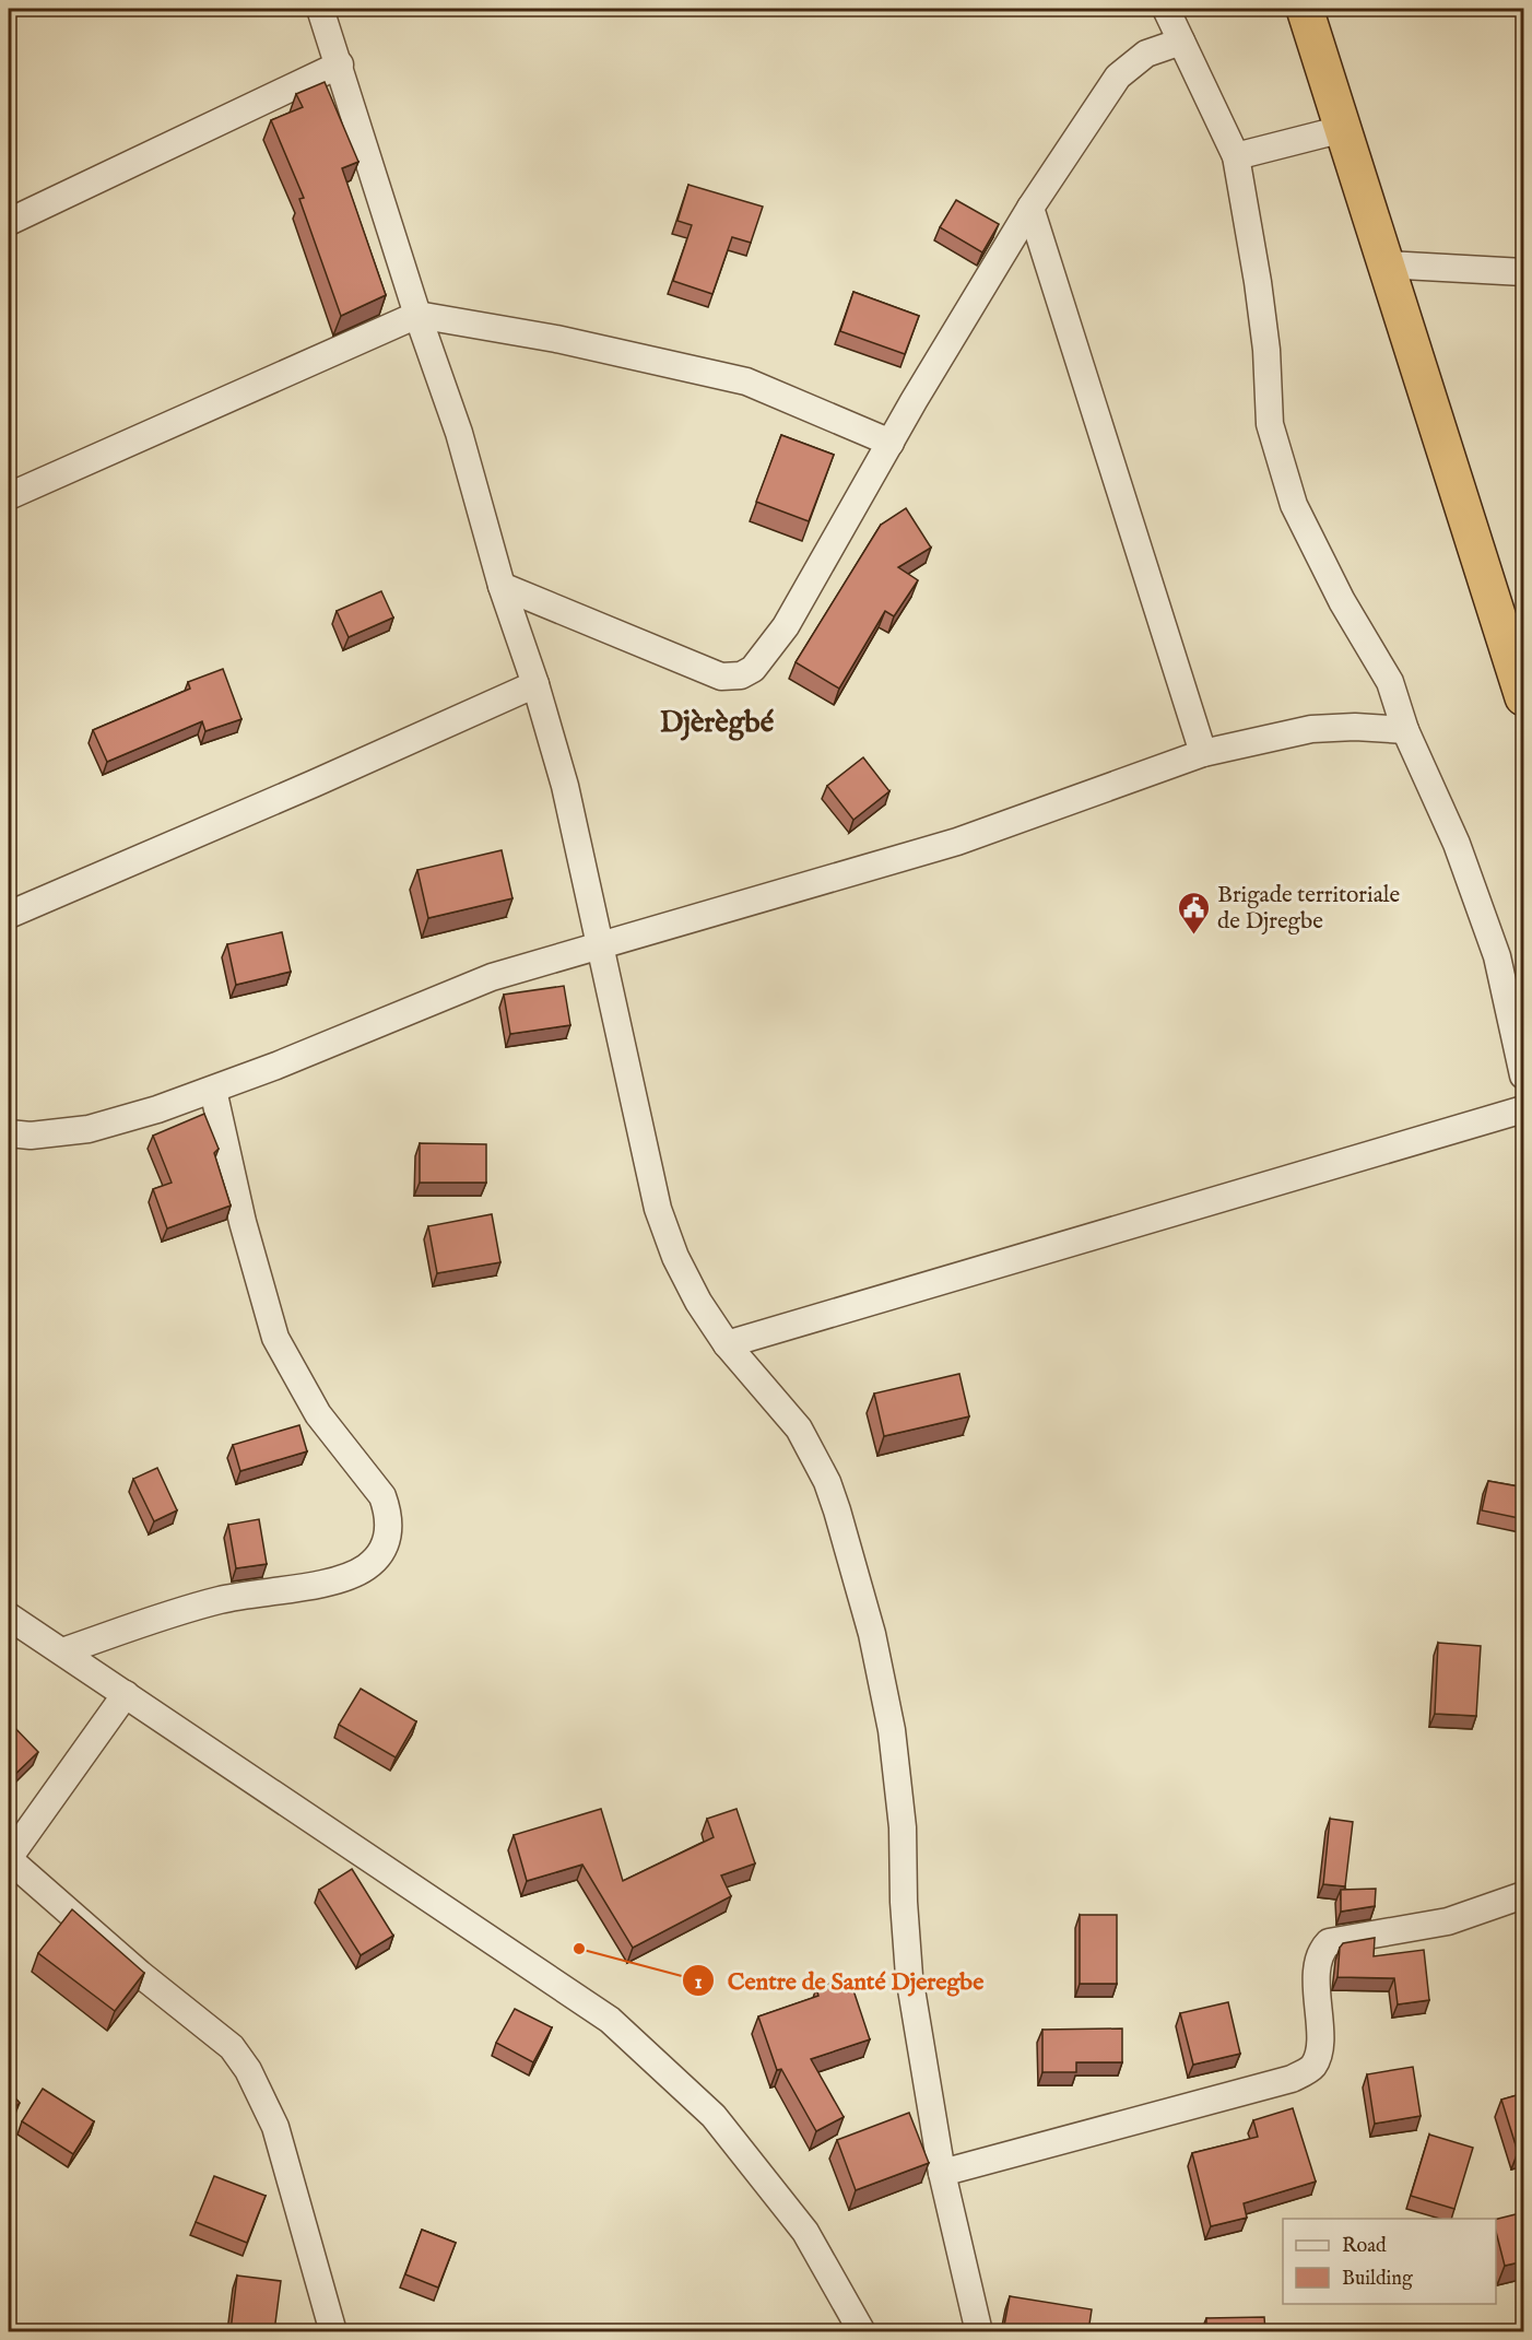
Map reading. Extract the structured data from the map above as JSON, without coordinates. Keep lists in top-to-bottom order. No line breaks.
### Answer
{"districts":["Djèrègbé"],"places":{"public building":["Brigade territoriale de Djregbe"],"other":["Centre de Santé Djeregbe"]},"legend":["Road","Building"]}
